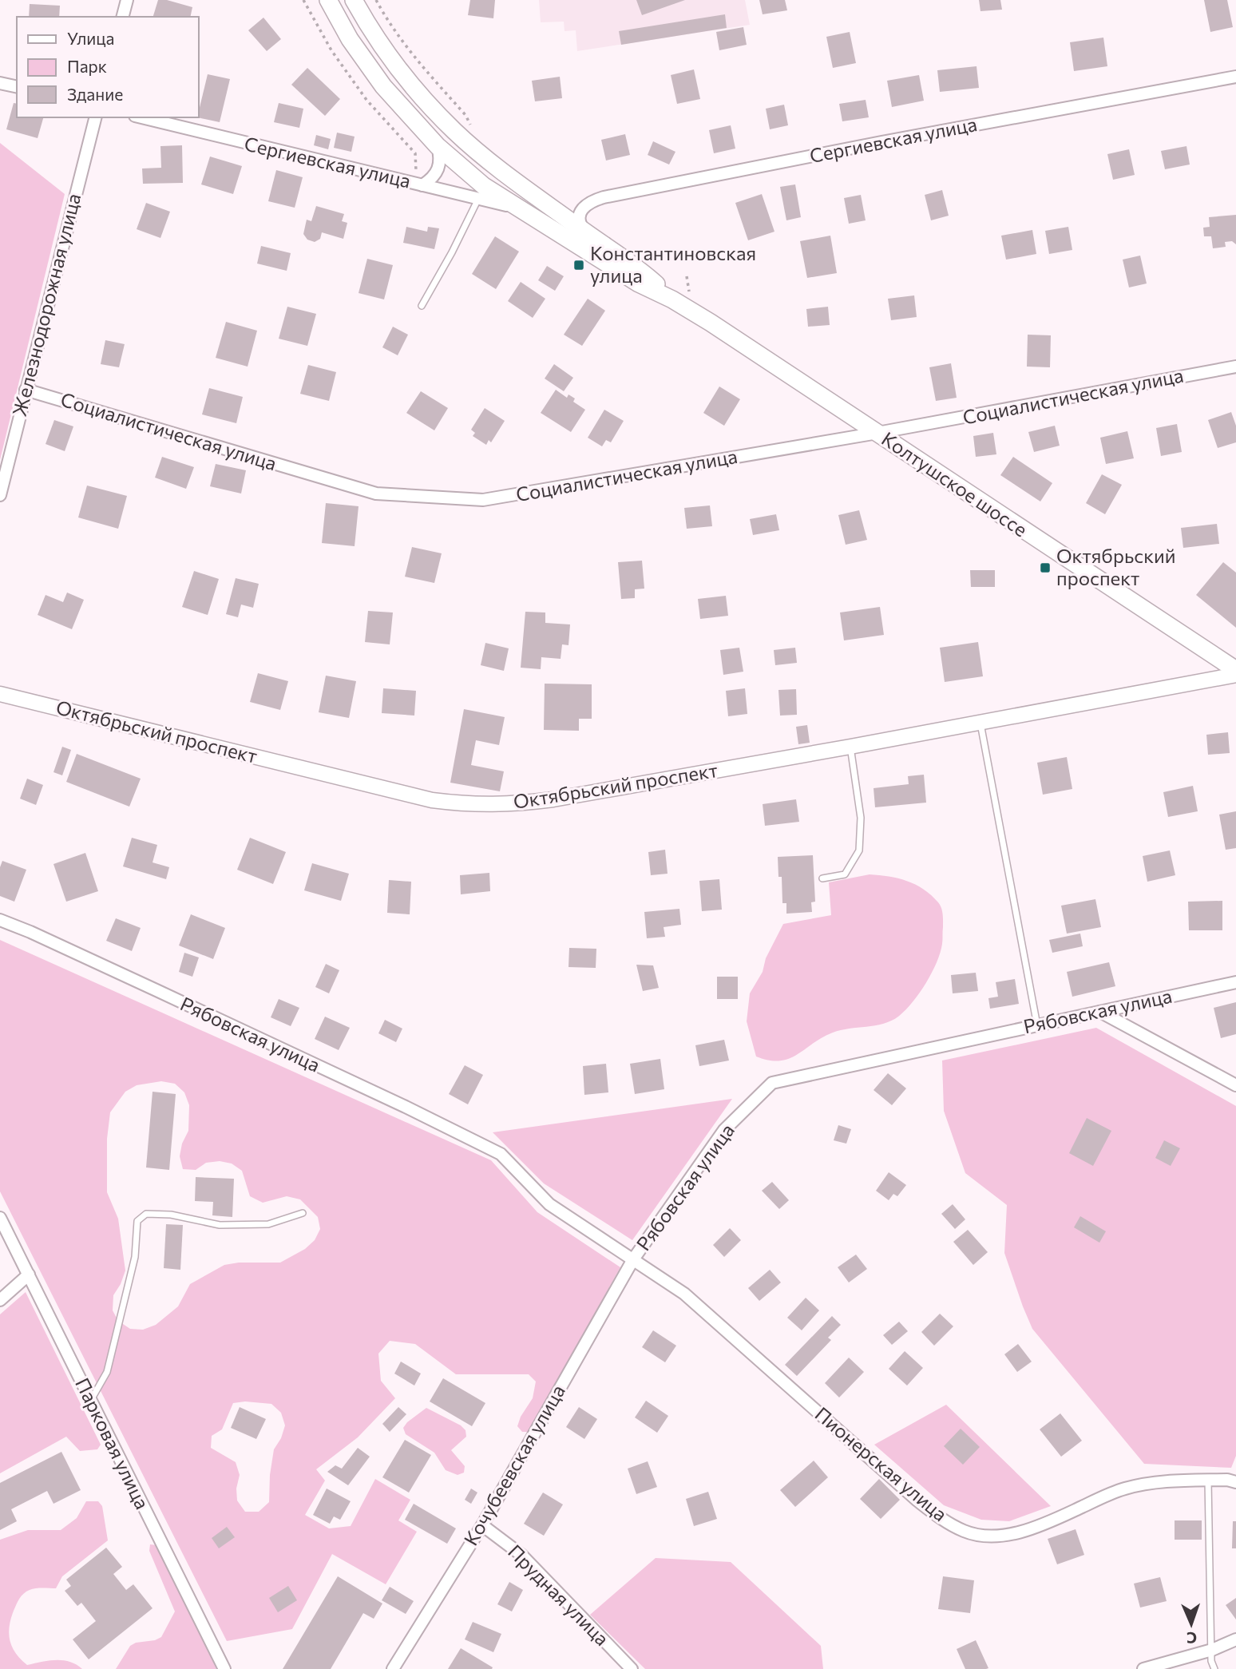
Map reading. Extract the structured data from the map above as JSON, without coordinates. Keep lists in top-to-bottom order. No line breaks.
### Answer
{"streets":{"main road":["Колтушское шоссе"],"street":["Сергиевская улица","Железнодорожная улица","Социалистическая улица","Октябрьский проспект","Рябовская улица","Парковая улица","Пионерская улица","Кочубеевская улица","Прудная улица"]},"crossings":[["Сергиевская улица","Колтушское шоссе"],["Железнодорожная улица","Социалистическая улица"],["Социалистическая улица","Колтушское шоссе"],["Колтушское шоссе","Октябрьский проспект"],["Рябовская улица","Пионерская улица"],["Рябовская улица","Кочубеевская улица"],["Пионерская улица","Кочубеевская улица"],["Кочубеевская улица","Прудная улица"]],"places":{"transit":["Константиновская улица","Октябрьский проспект"]},"legend":["Улица","Парк","Здание"],"north":"bottom"}
